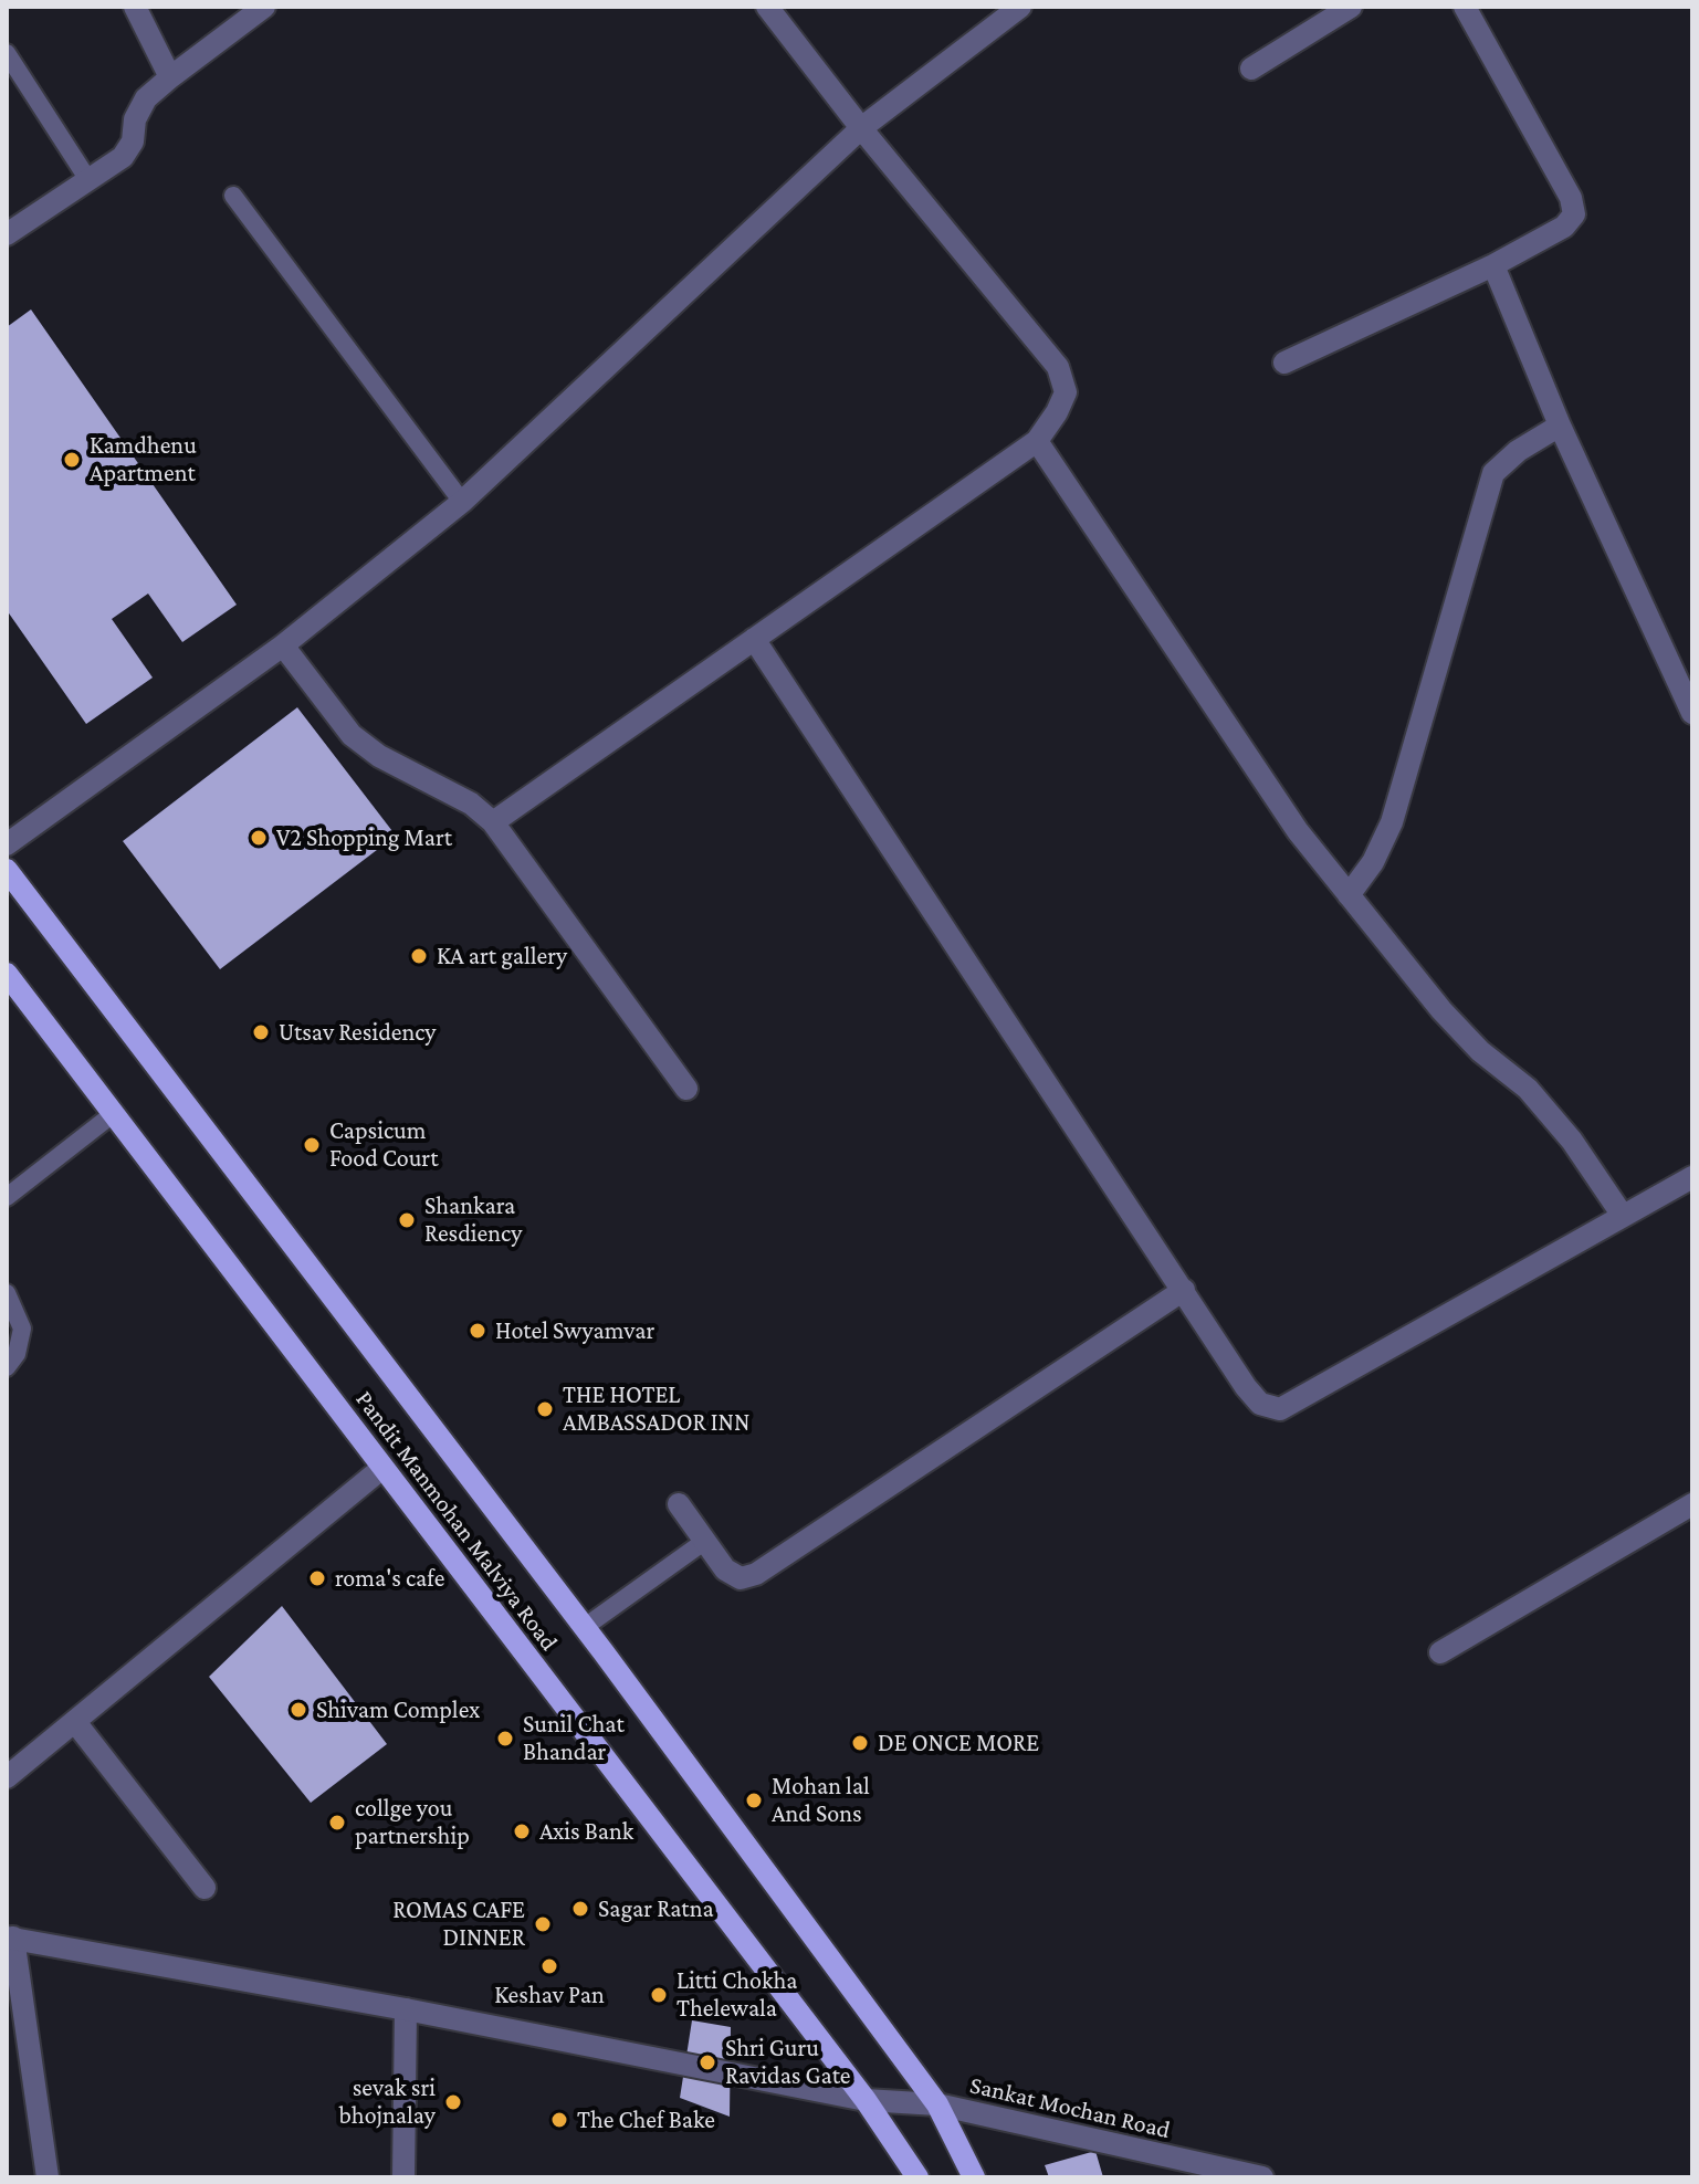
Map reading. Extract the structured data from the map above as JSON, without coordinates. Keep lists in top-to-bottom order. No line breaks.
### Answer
{"streets":{"main road":["Pandit Manmohan Malviya Road"],"street":["Sankat Mochan Road"]},"crossings":[["Pandit Manmohan Malviya Road","Sankat Mochan Road"]],"places":["Kamdhenu Apartment","V2 Shopping Mart","KA art gallery","Utsav Residency","Capsicum Food Court","Shankara Resdiency","Hotel Swyamvar","THE HOTEL AMBASSADOR INN","roma's cafe","Shivam Complex","Sunil Chat Bhandar","DE ONCE MORE","Mohan lal And Sons","collge you partnership","Axis Bank","Sagar Ratna","ROMAS CAFE DINNER","Keshav Pan","Litti Chokha Thelewala","Shri Guru Ravidas Gate","sevak sri bhojnalay","The Chef Bake"]}
